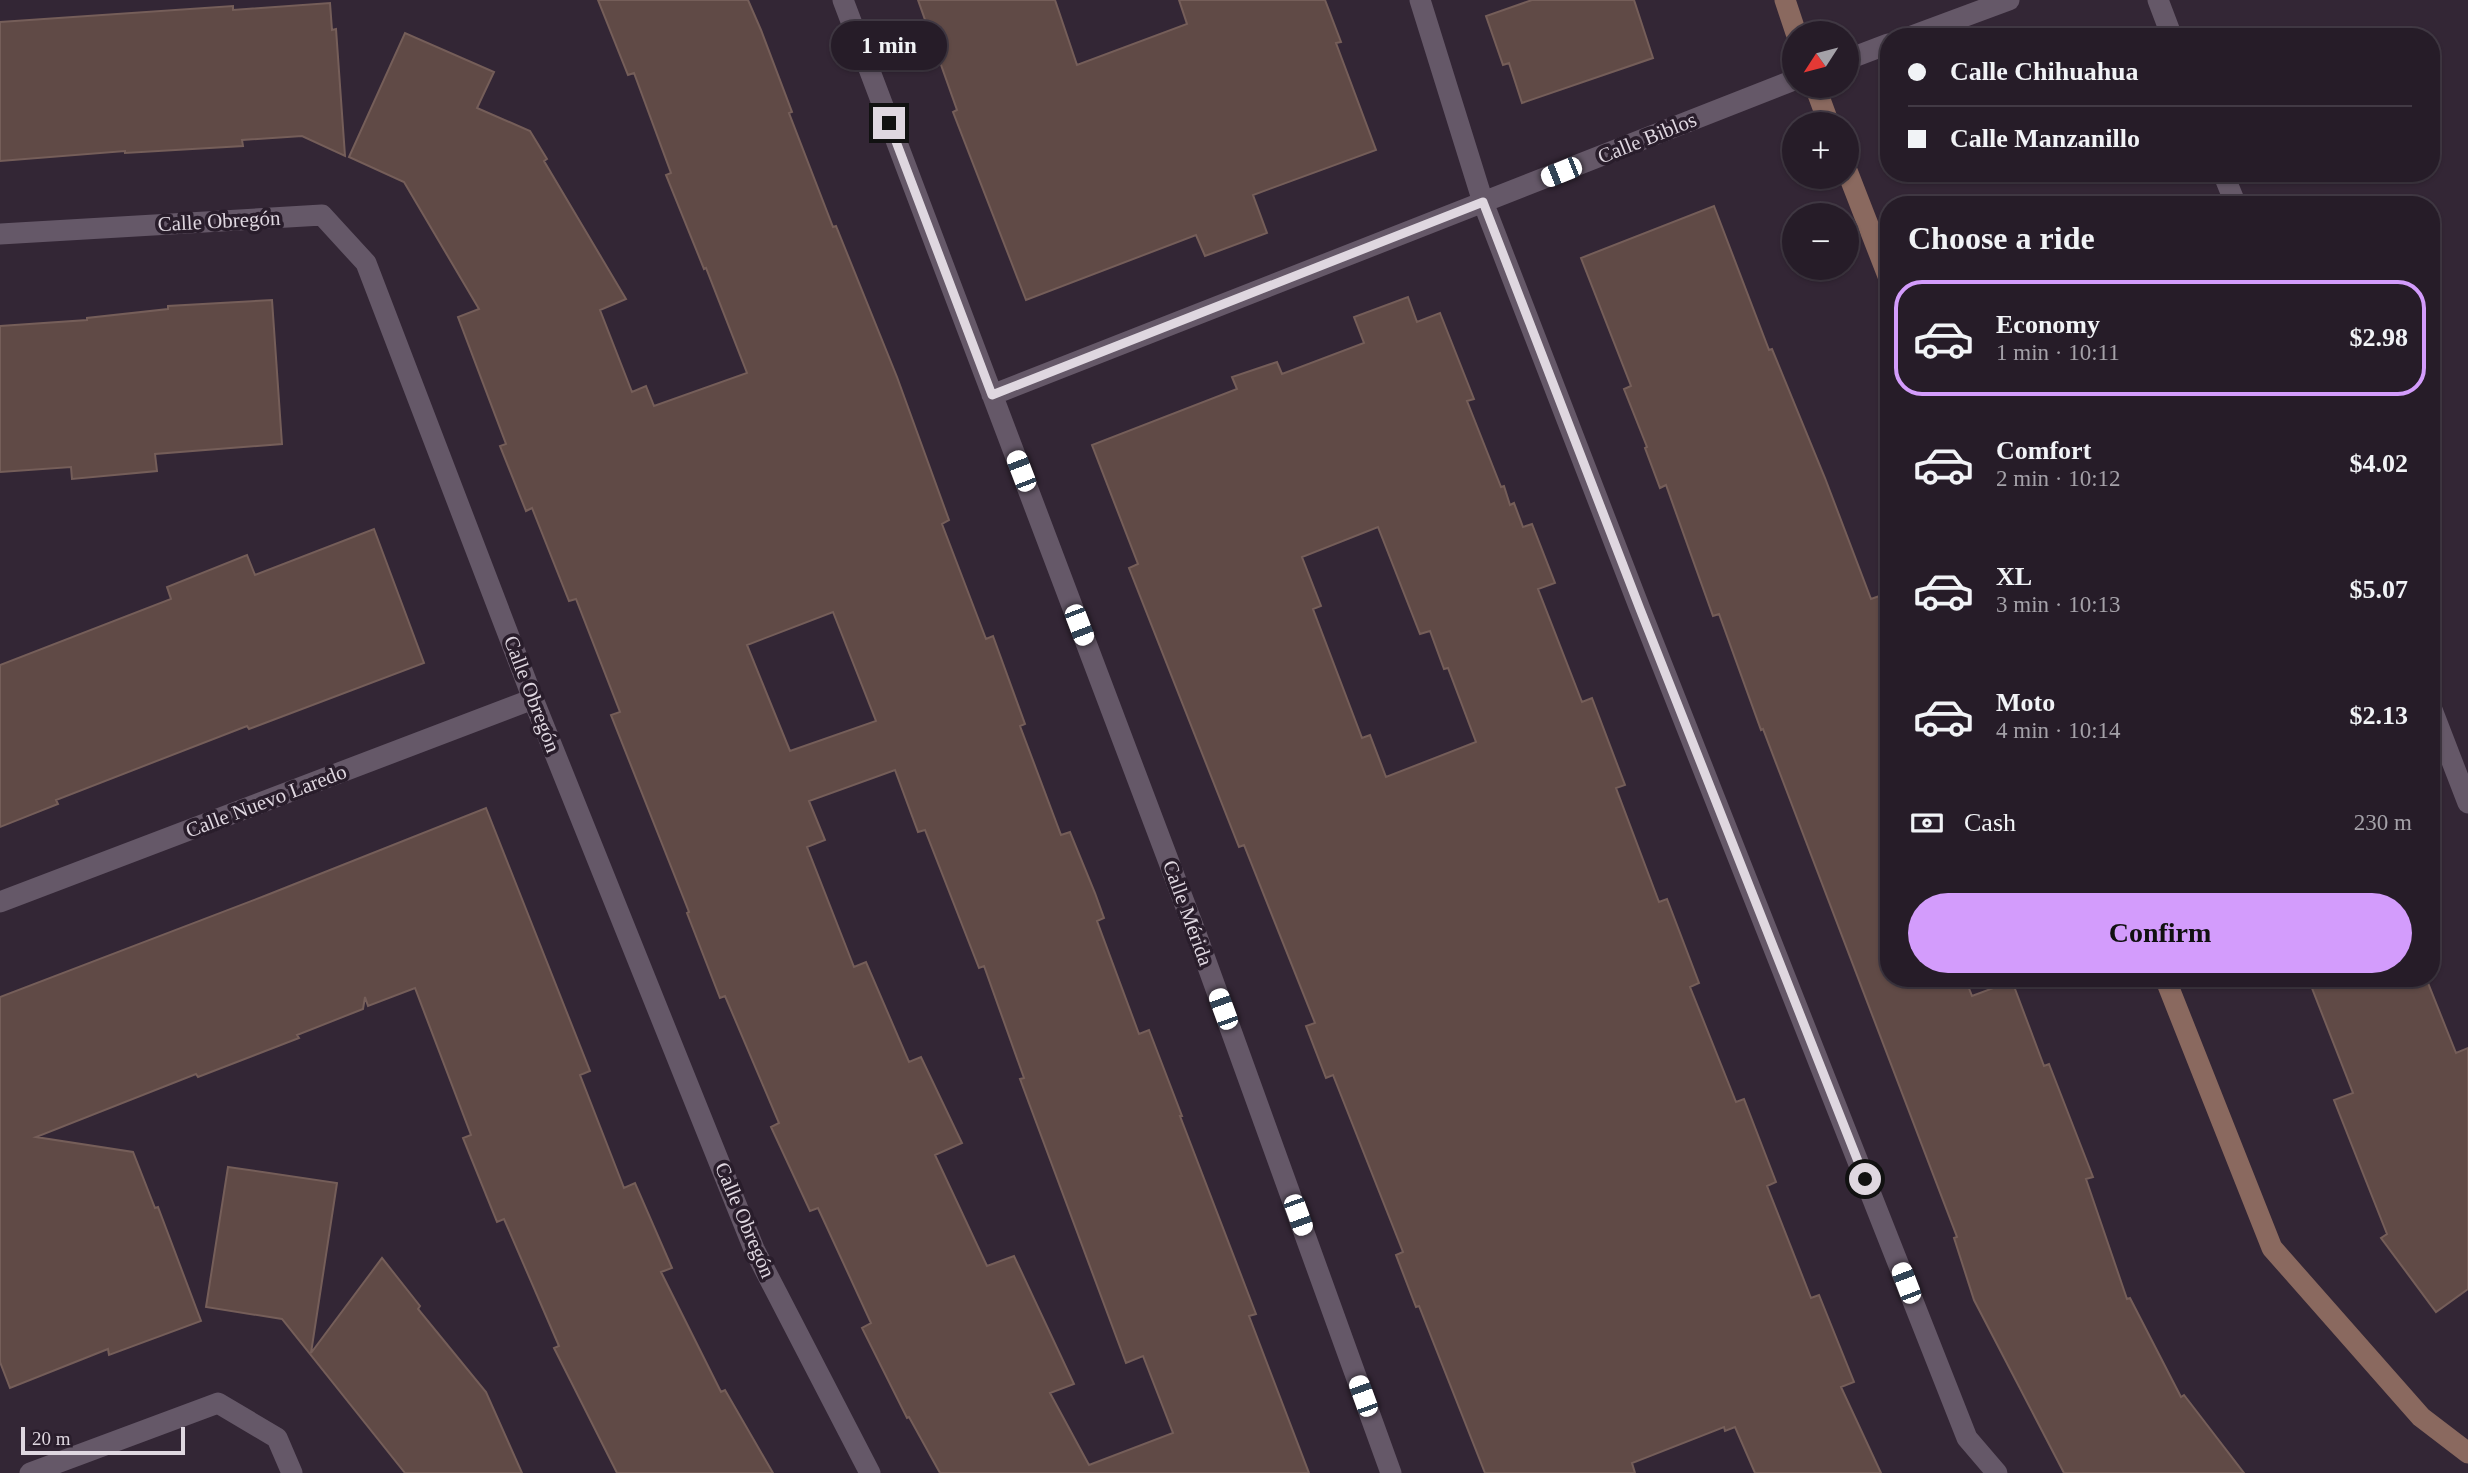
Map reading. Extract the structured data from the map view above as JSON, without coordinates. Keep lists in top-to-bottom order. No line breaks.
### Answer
{"streets":{"street":["Calle Biblos","Calle Obregón","Calle Nuevo Laredo","Calle Mérida"]},"crossings":[["Calle Biblos","Calle Mérida"],["Calle Obregón","Calle Nuevo Laredo"]],"scale_bar":"20 m","north":"bottom left","page":{"map_buttons":["+","−"],"bubble":"1 min","banner":["Calle Chihuahua","Calle Manzanillo"],"heading":"Choose a ride","list":[{"name":"Economy","note":"1 min · 10:11","value":"$2.98"},{"name":"Comfort","note":"2 min · 10:12","value":"$4.02"},{"name":"XL","note":"3 min · 10:13","value":"$5.07"},{"name":"Moto","note":"4 min · 10:14","value":"$2.13"}],"pay":["Cash","230 m"],"buttons":"Confirm","scale":"20 m"}}
